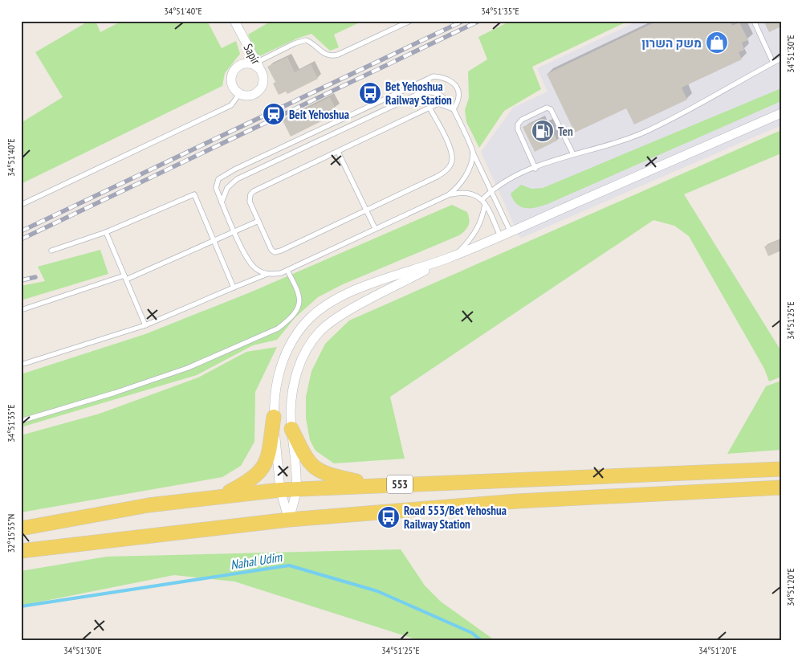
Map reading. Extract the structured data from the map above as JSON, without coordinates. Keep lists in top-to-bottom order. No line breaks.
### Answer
{"streets":{"main road":["553"],"street":["Sapir"]},"water":["Nahal Udim"],"places":{"shop":["משק השרון"],"bus stop":["Bet Yehoshua Railway Station","Road 553/Bet Yehoshua Railway Station"],"station":["Beit Yehoshua"],"fuel station":["Ten"]},"coordinates":["34°51'40\"E","34°51'35\"E","34°51'30\"E","34°51'25\"E","32°15'55\"N","34°51'20\"E"]}
